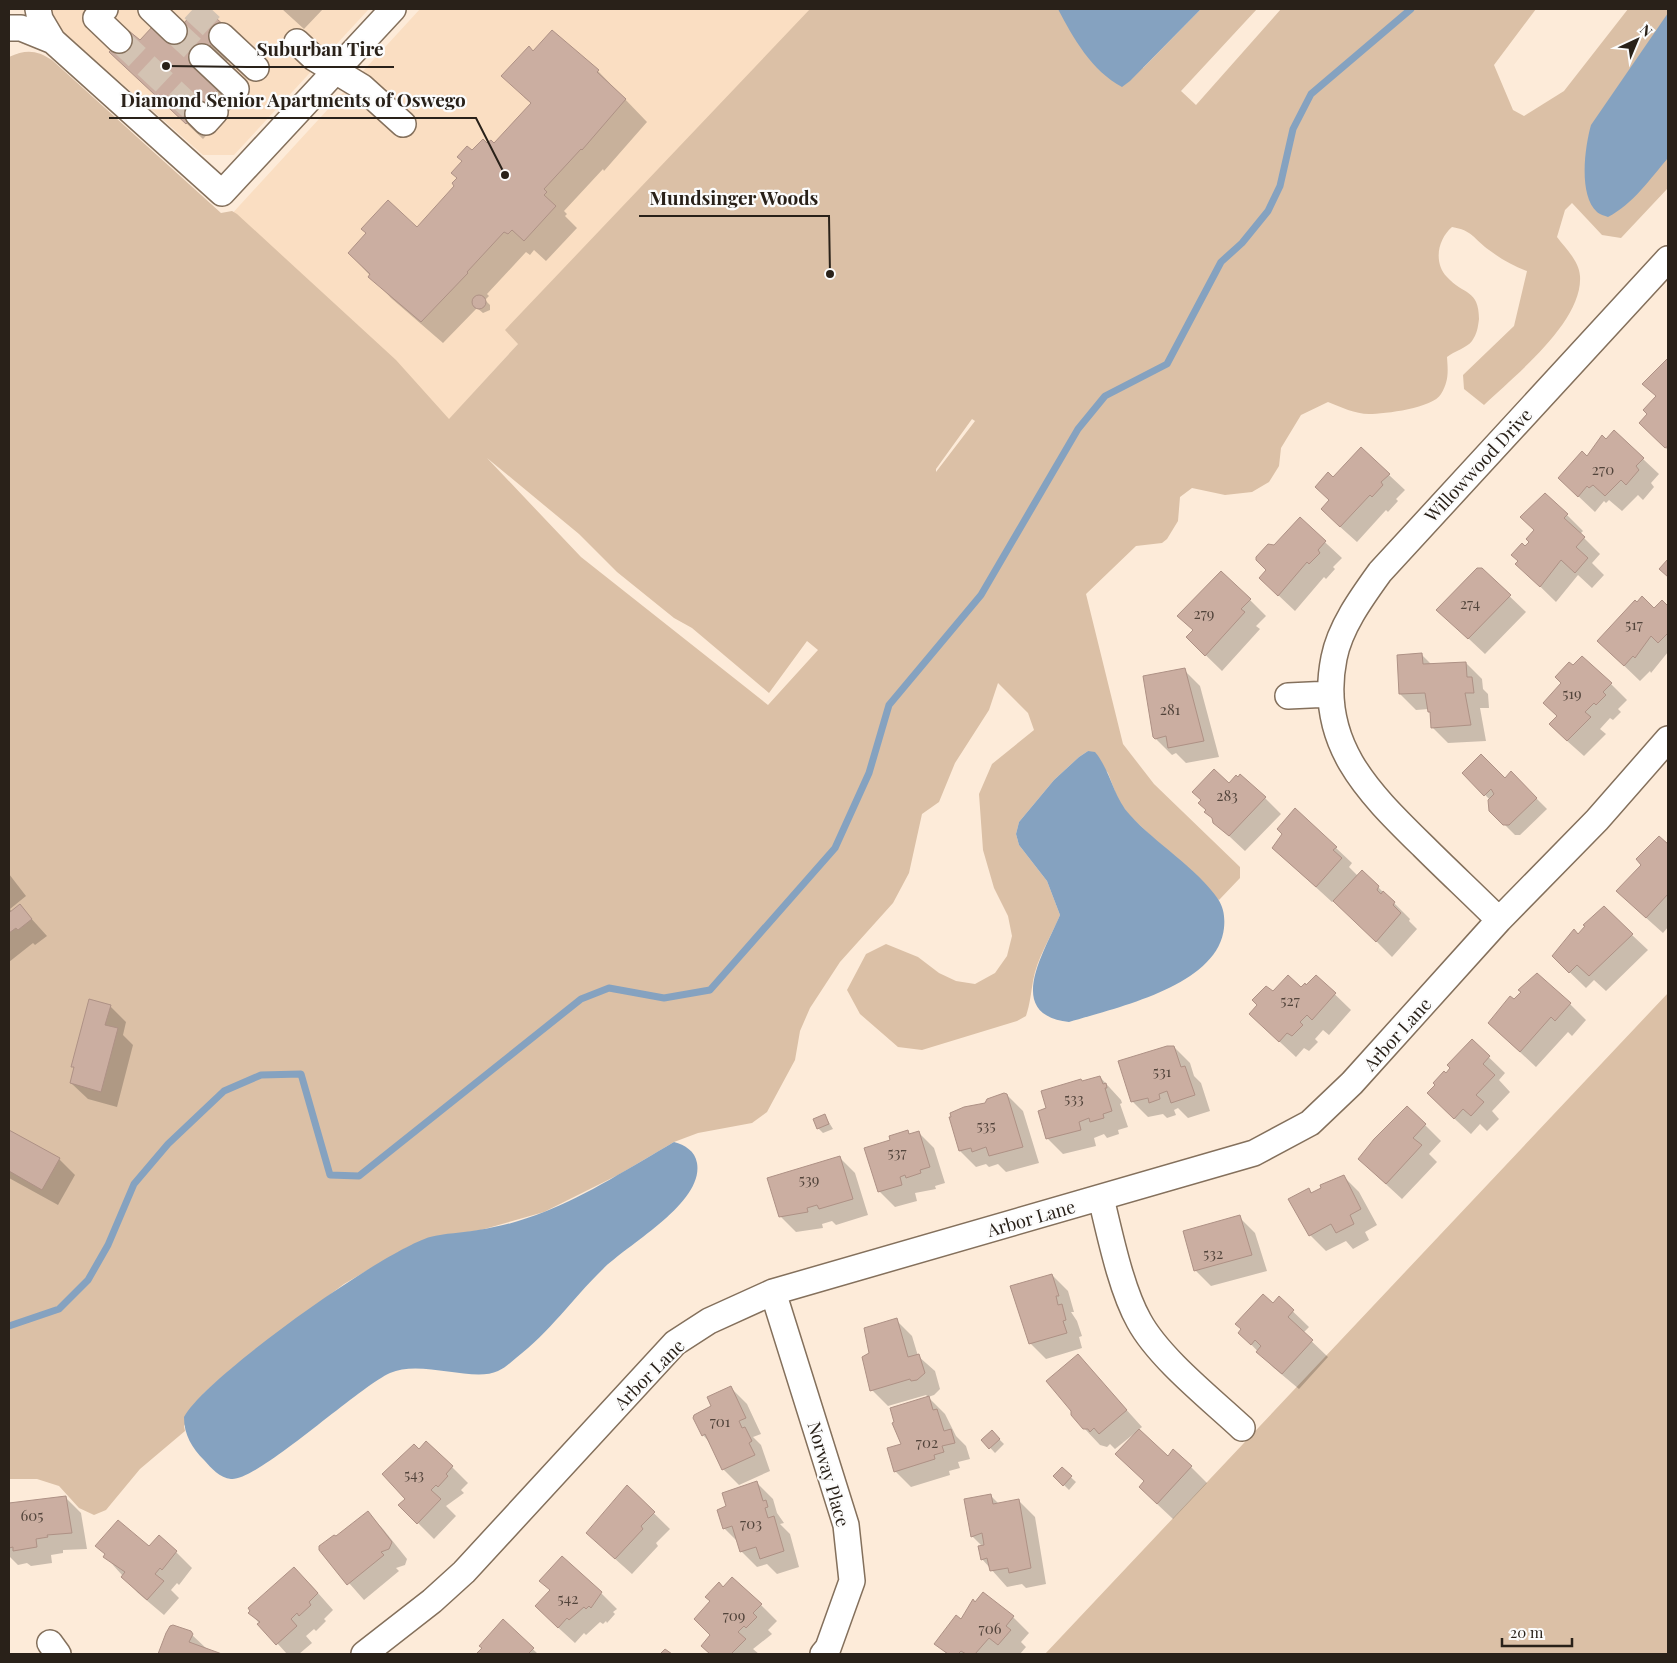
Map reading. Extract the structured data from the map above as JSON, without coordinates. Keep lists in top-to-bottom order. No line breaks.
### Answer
{"streets":{"street":["Willowwood Drive","Arbor Lane","Norway Place"]},"crossings":[["Willowwood Drive","Arbor Lane"],["Arbor Lane","Norway Place"]],"places":["Suburban Tire","Diamond Senior Apartments of Oswego","Mundsinger Woods"],"house_numbers":["270","274","279","517","519","281","283","527","531","533","535","537","539","532","701","702","543","605","703","542","709","706"],"scale_bar":"20 m","north":"top right"}
